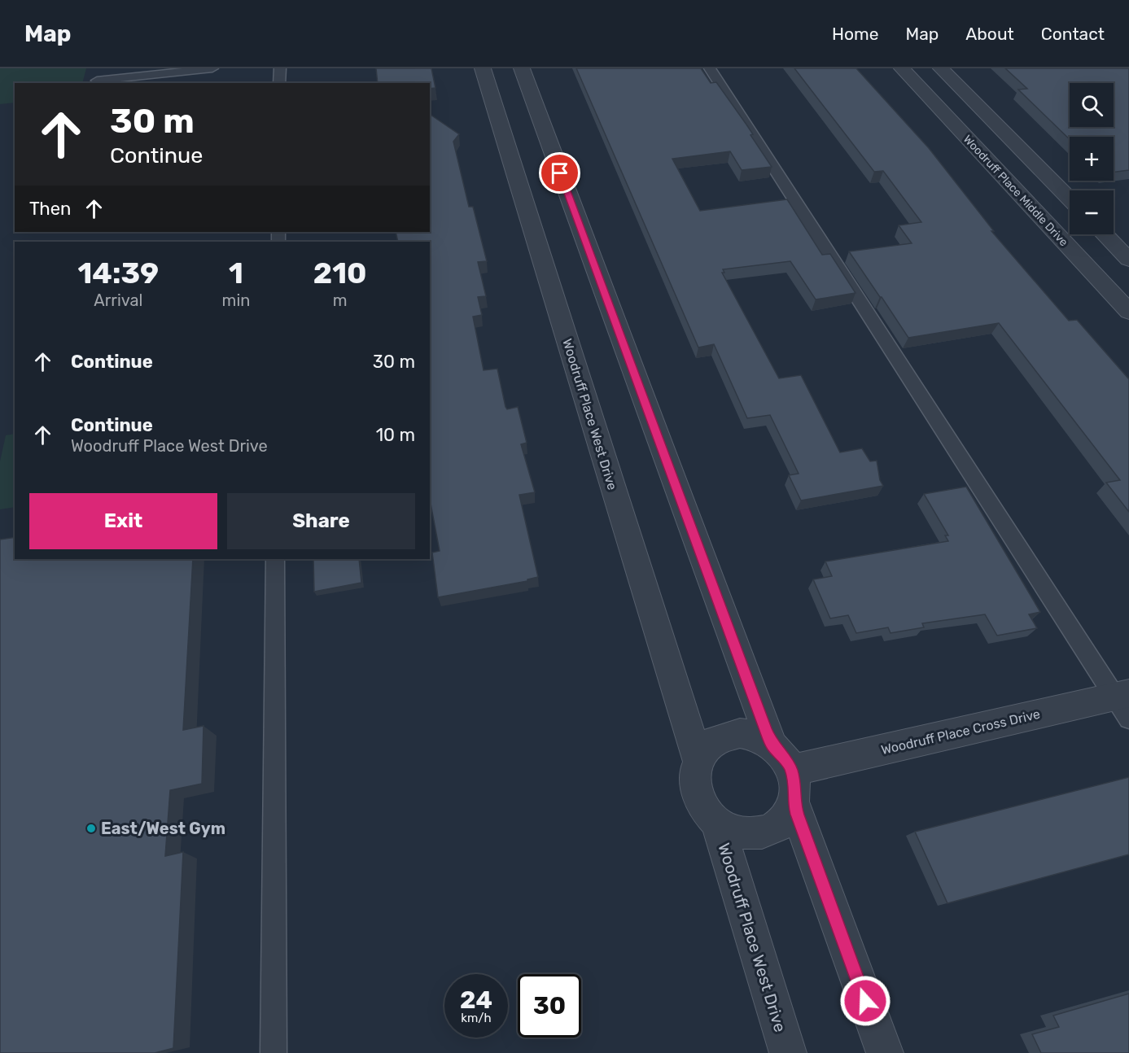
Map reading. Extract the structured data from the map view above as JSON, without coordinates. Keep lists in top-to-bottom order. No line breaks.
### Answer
{"streets":{"street":["Woodruff Place Middle Drive","Woodruff Place West Drive","Woodruff Place Cross Drive"]},"crossings":[["Woodruff Place West Drive","Woodruff Place Cross Drive"]],"places":["East/West Gym"],"page":{"header":"Map","nav":["Home","Map","About","Contact"],"map_buttons":["+","−"],"turn":["30 m","Continue"],"then":"Then","eta":["14:39","Arrival","1","min","210","m"],"list":[{"name":"Continue","value":"30 m"},{"name":"Continue","note":"Woodruff Place West Drive","value":"10 m"}],"buttons":["Exit","Share"],"speed":"24 km/h","limit":"30"}}
